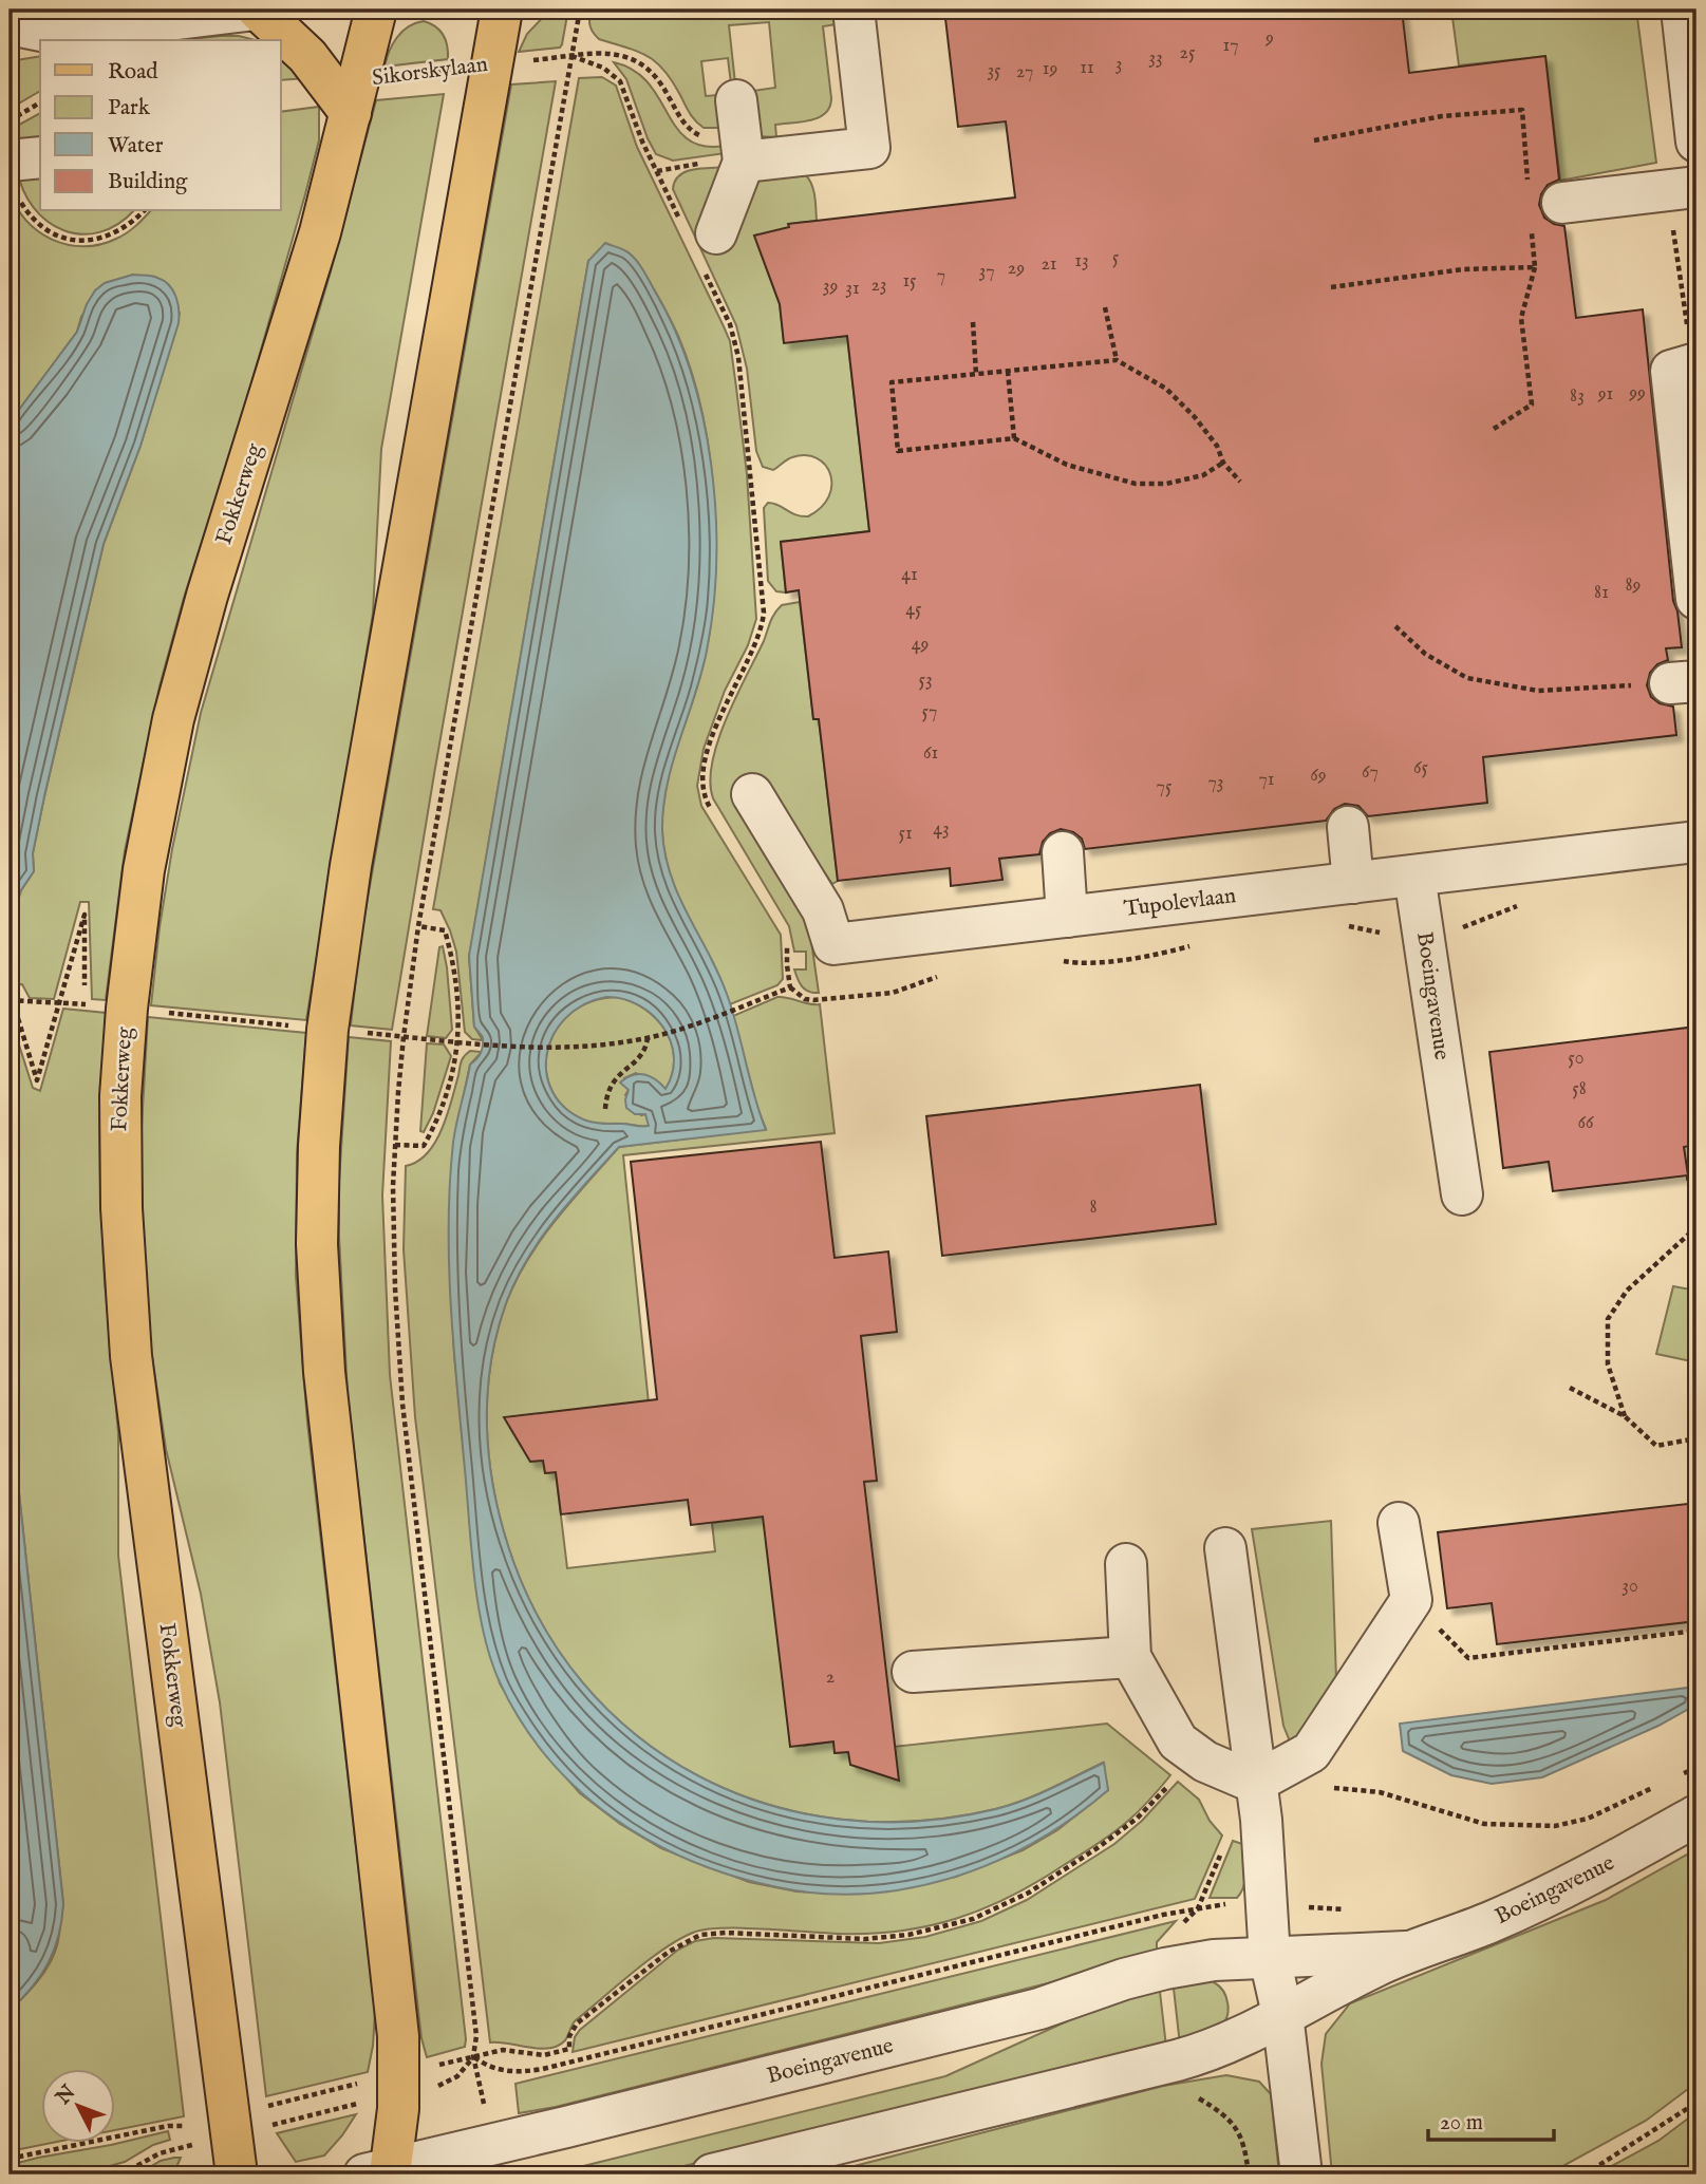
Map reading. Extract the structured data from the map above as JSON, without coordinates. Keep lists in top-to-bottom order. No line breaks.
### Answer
{"streets":{"main road":["Fokkerweg"],"street":["Tupolevlaan","Boeingavenue"],"path":["Sikorskylaan"]},"crossings":[["Sikorskylaan","Fokkerweg"],["Tupolevlaan","Boeingavenue"]],"house_numbers":["9","17","25","33","3","11","19","35","27","5","13","21","29","37","7","15","23","39","31","99","91","83","41","89","81","45","49","53","57","61","65","67","69","71","73","75","43","51","50","58","66","8","30","2"],"legend":["Road","Park","Water","Building"],"scale_bar":"20 m","north":"top left"}
